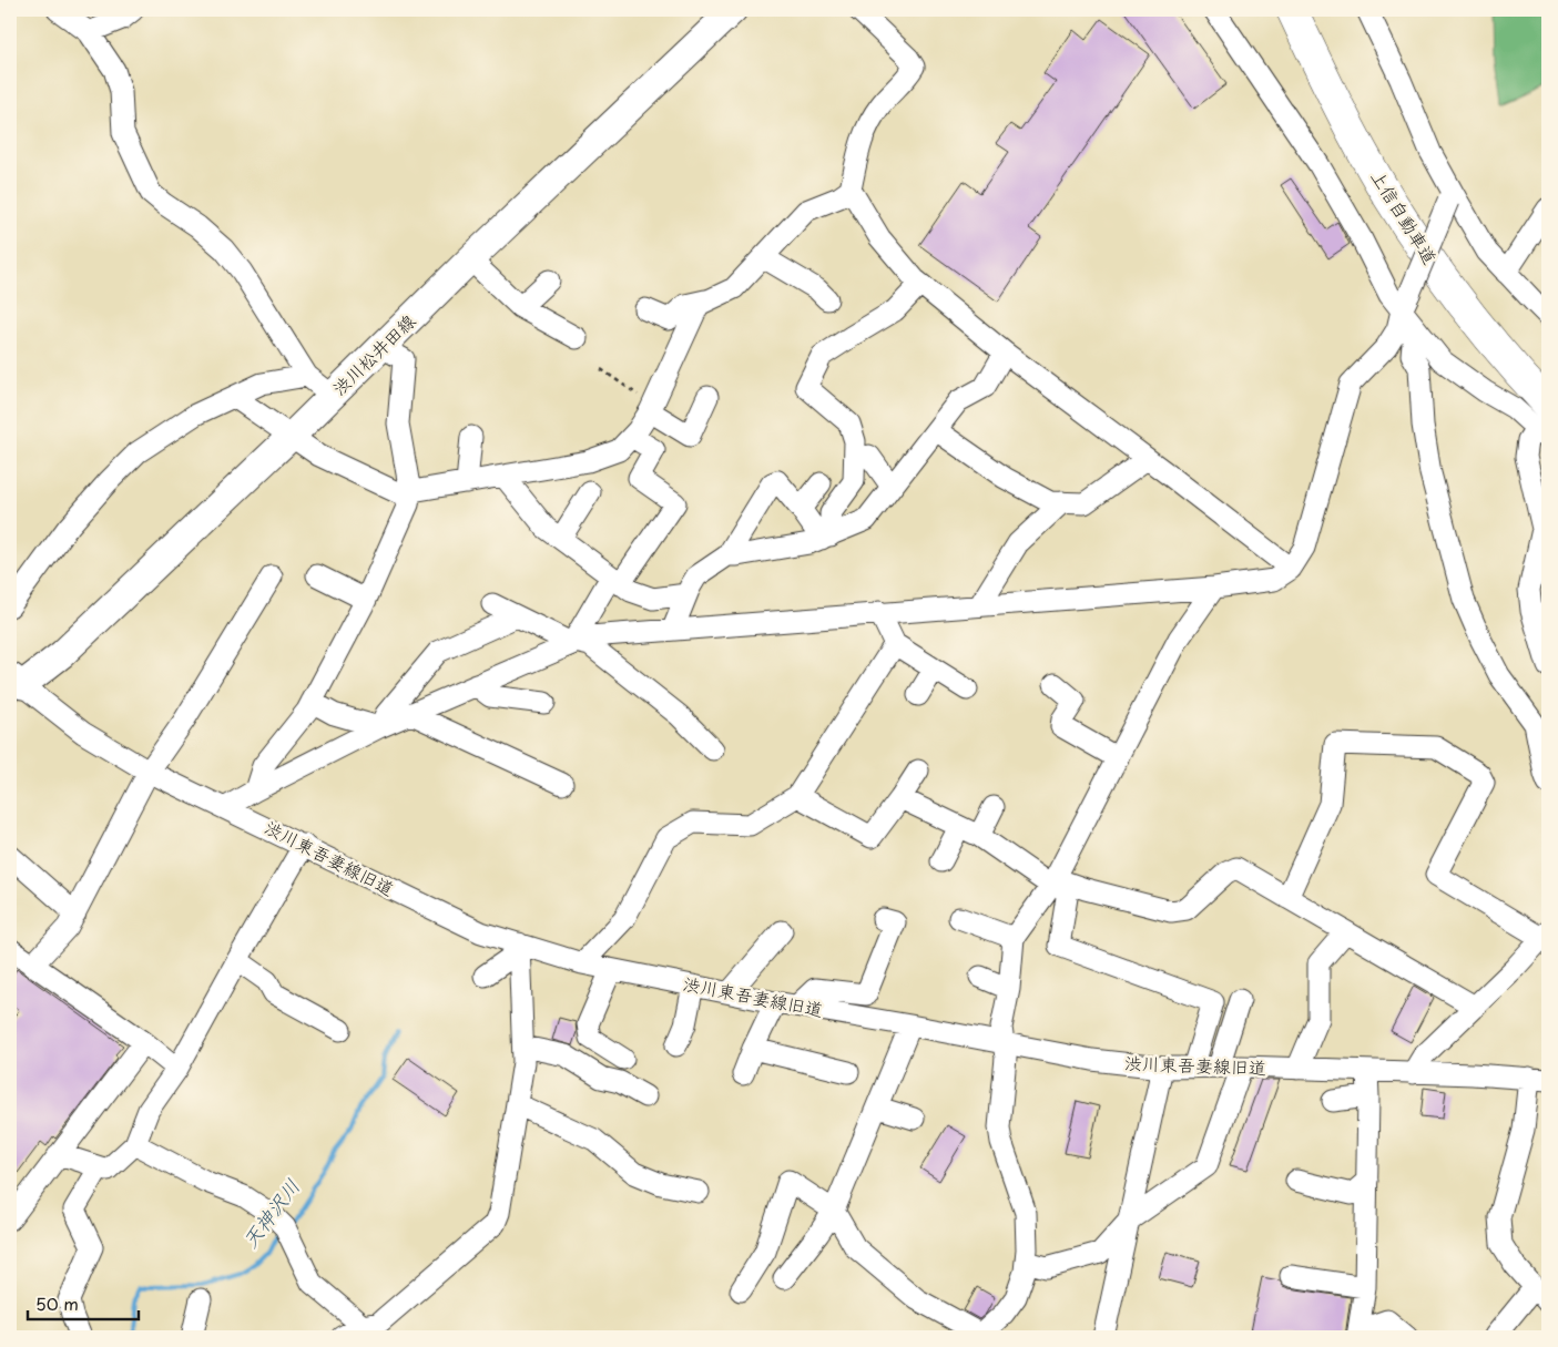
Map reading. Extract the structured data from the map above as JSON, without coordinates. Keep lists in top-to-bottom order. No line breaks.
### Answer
{"streets":{"highway":["上信自動車道"],"main road":["渋川松井田線"],"street":["渋川東吾妻線旧道"]},"crossings":[["渋川松井田線","渋川東吾妻線旧道"]],"water":["天神沢川"],"scale_bar":"50 m"}
